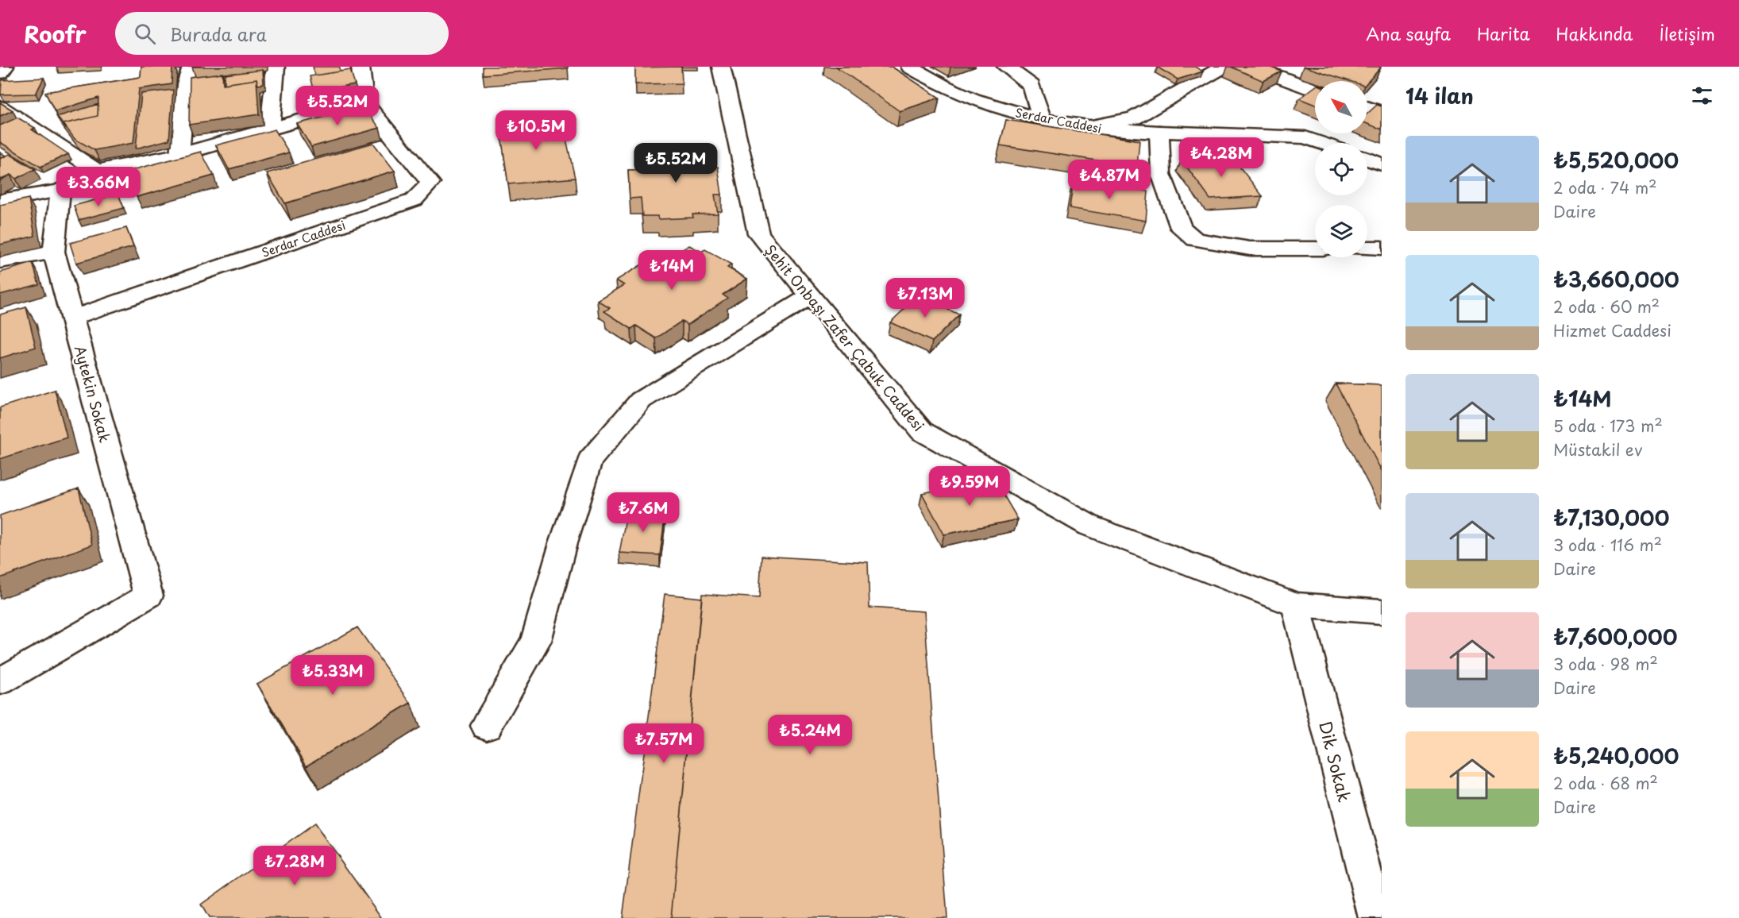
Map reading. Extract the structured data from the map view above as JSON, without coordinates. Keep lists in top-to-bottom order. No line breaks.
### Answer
{"streets":{"street":["Serdar Caddesi","Şehit Onbaşı Zafer Çabuk Caddesi","Aytekin Sokak","Dik Sokak"]},"crossings":[["Serdar Caddesi","Aytekin Sokak"],["Şehit Onbaşı Zafer Çabuk Caddesi","Dik Sokak"]],"north":"top left","page":{"header":"Roofr","search":"Burada ara","nav":["Ana sayfa","Harita","Hakkında","İletişim"],"heading":"14 ilan","price":["₺5.52M","₺10.5M","₺4.28M","₺5.52M","₺4.87M","₺3.66M","₺14M","₺7.13M","₺9.59M","₺7.6M","₺5.33M","₺5.24M","₺7.57M","₺7.28M"],"list":[{"name":"₺5,520,000","note":"2 oda · 74 m² · Daire"},{"name":"₺3,660,000","note":"2 oda · 60 m² · Hizmet Caddesi"},{"name":"₺14M","note":"5 oda · 173 m² · Müstakil ev"},{"name":"₺7,130,000","note":"3 oda · 116 m² · Daire"},{"name":"₺7,600,000","note":"3 oda · 98 m² · Daire"},{"name":"₺5,240,000","note":"2 oda · 68 m² · Daire"}]}}
